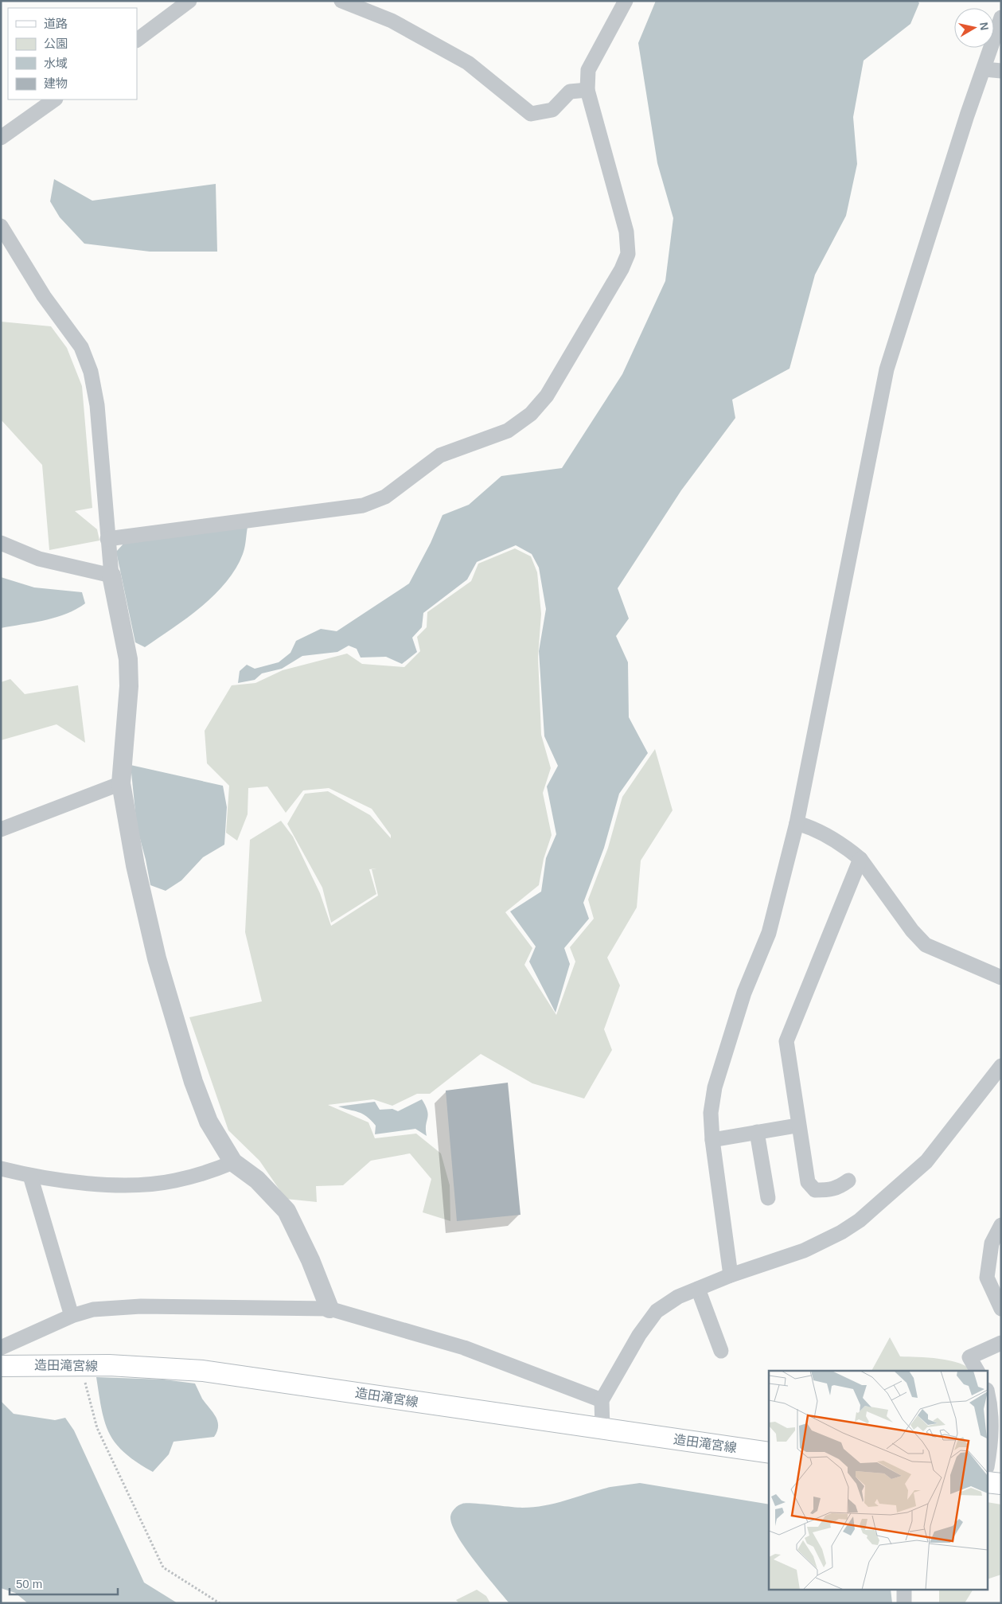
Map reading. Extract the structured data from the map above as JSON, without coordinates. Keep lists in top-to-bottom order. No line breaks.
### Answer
{"streets":{"main road":["造田滝宮線"]},"legend":["道路","公園","水域","建物"],"scale_bar":"50 m","north":"right"}
